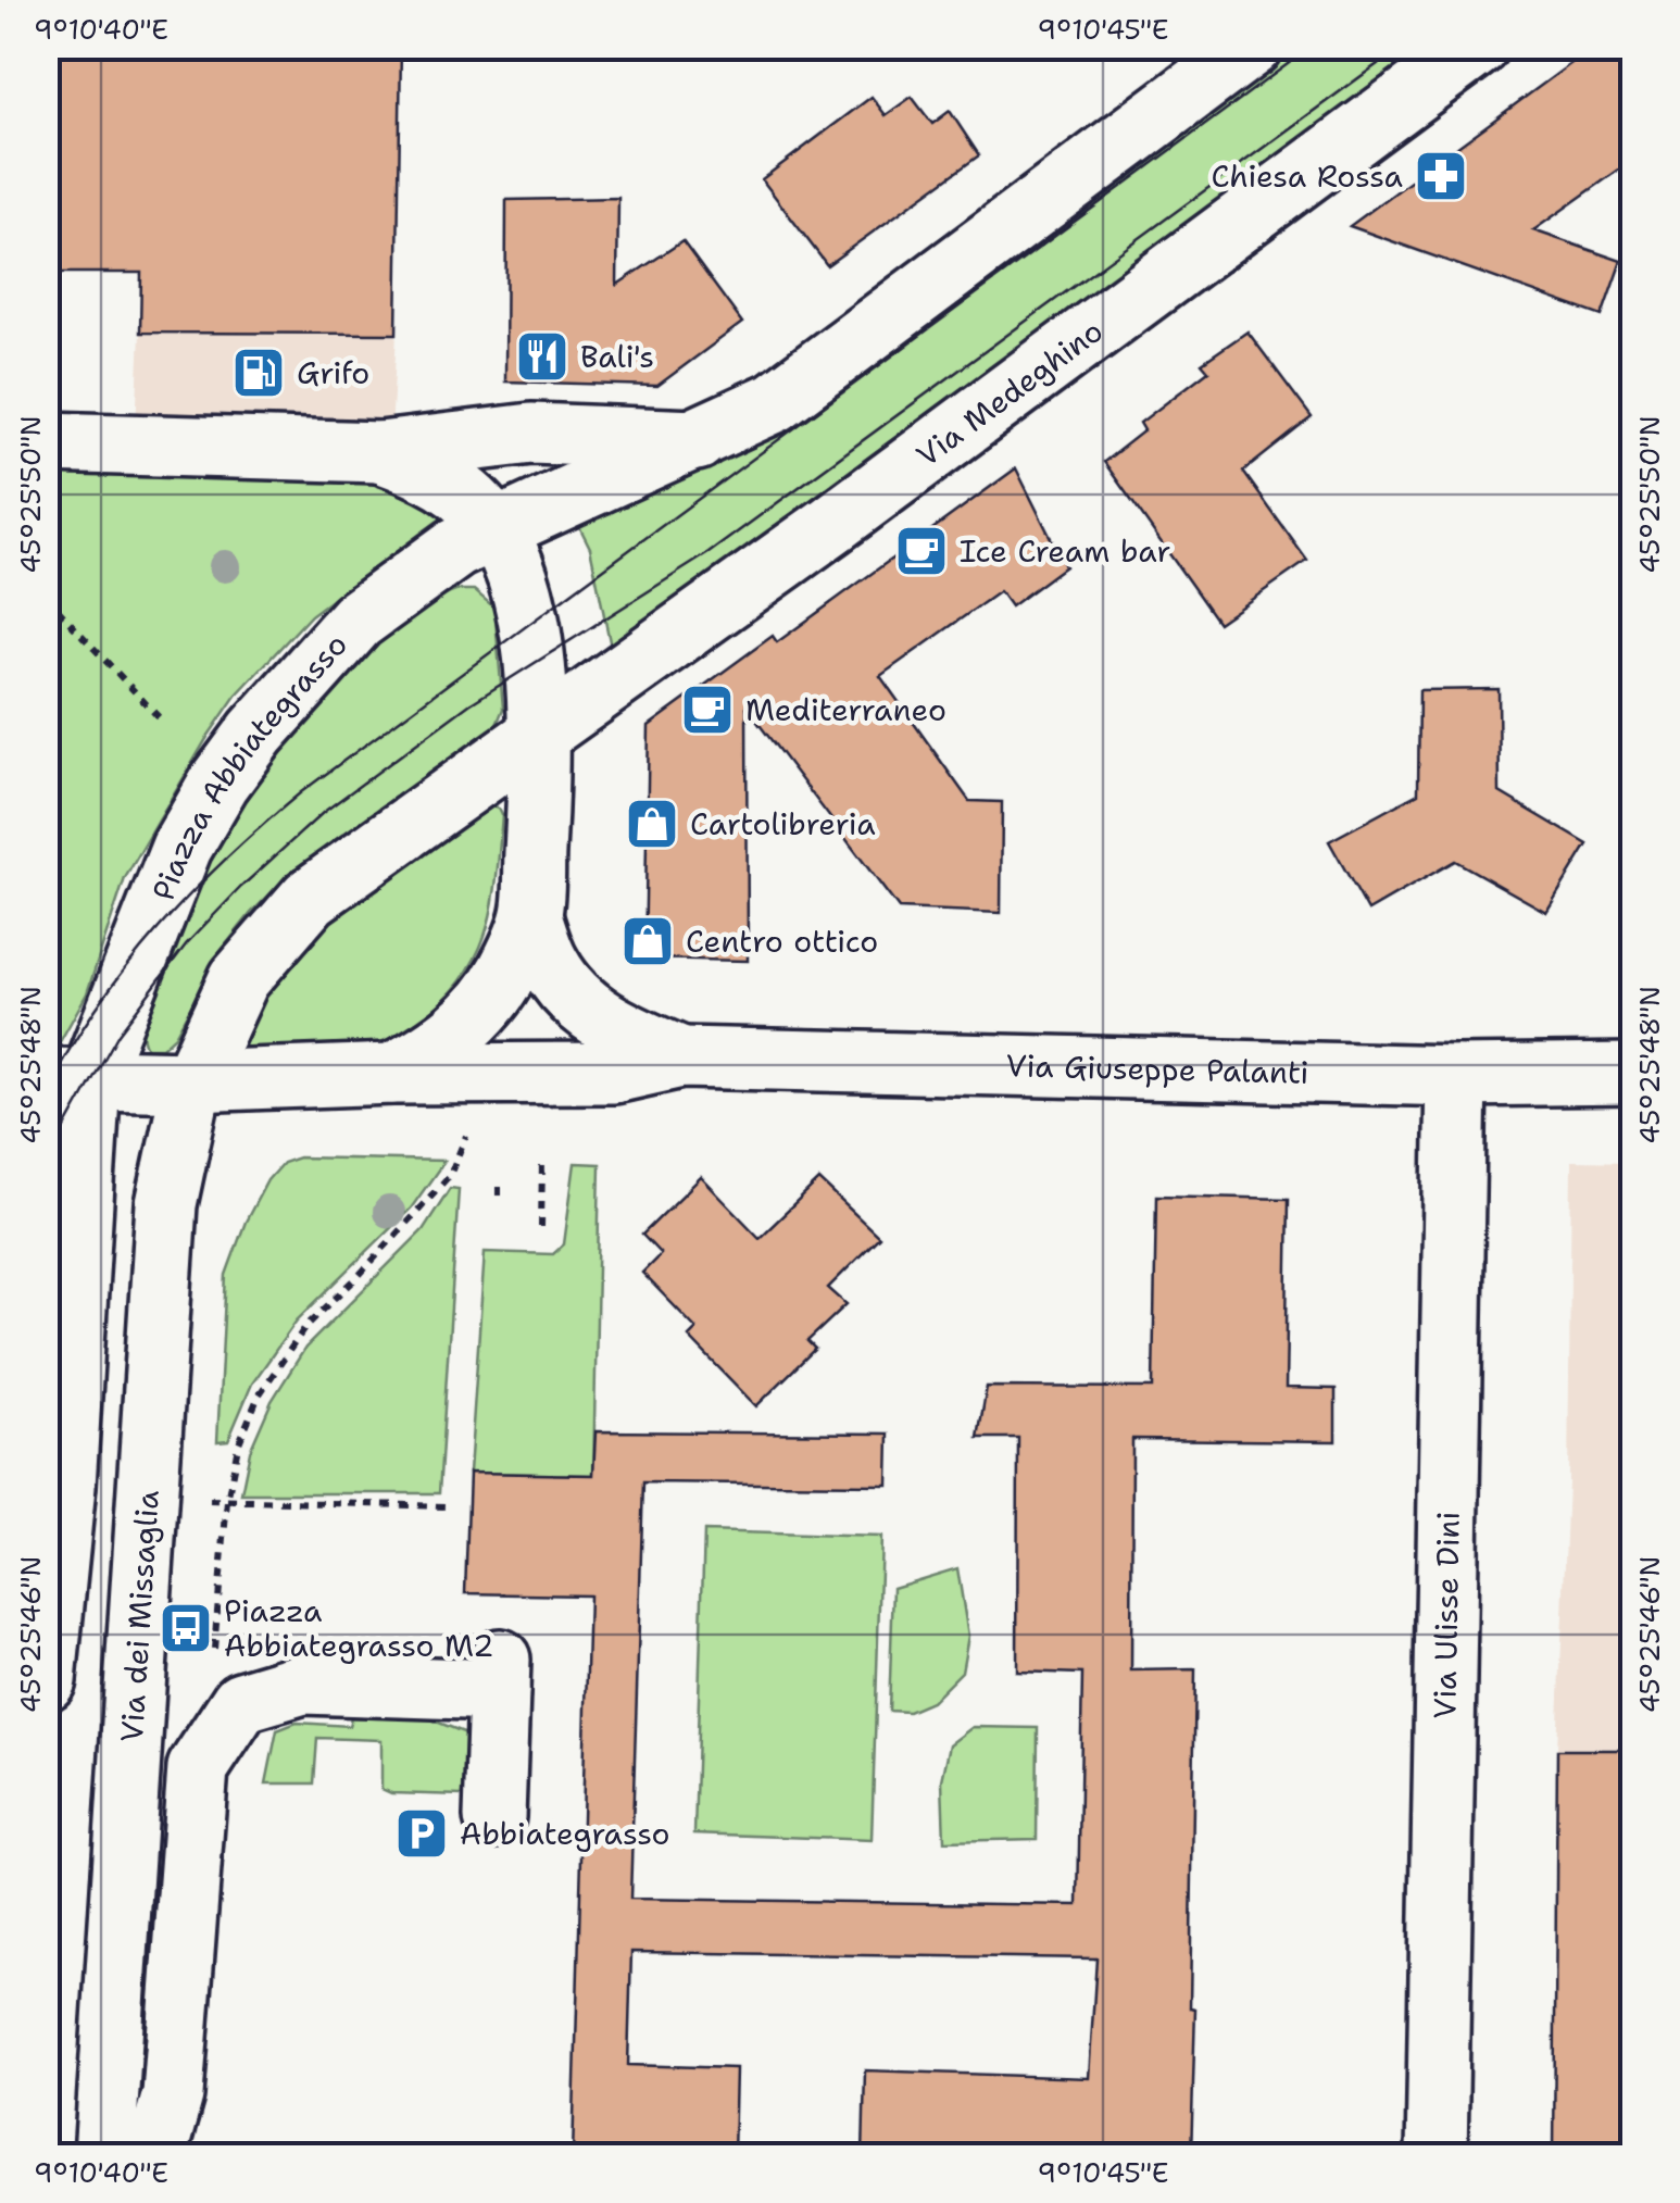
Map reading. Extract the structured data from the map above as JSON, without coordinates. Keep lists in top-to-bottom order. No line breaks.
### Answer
{"streets":{"main road":["Via Medeghino","Piazza Abbiategrasso","Via Giuseppe Palanti","Via Ulisse Dini","Via dei Missaglia"]},"crossings":[["Via Giuseppe Palanti","Via Ulisse Dini"]],"places":{"pharmacy":["Chiesa Rossa"],"restaurant":["Bali's"],"fuel station":["Grifo"],"cafe":["Ice Cream bar","Mediterraneo"],"shop":["Cartolibreria","Centro ottico"],"bus stop":["Piazza Abbiategrasso M2"],"parking":["Abbiategrasso"]},"coordinates":["9°10'40\"E","9°10'45\"E","45°25'50\"N","45°25'48\"N","45°25'46\"N"]}
